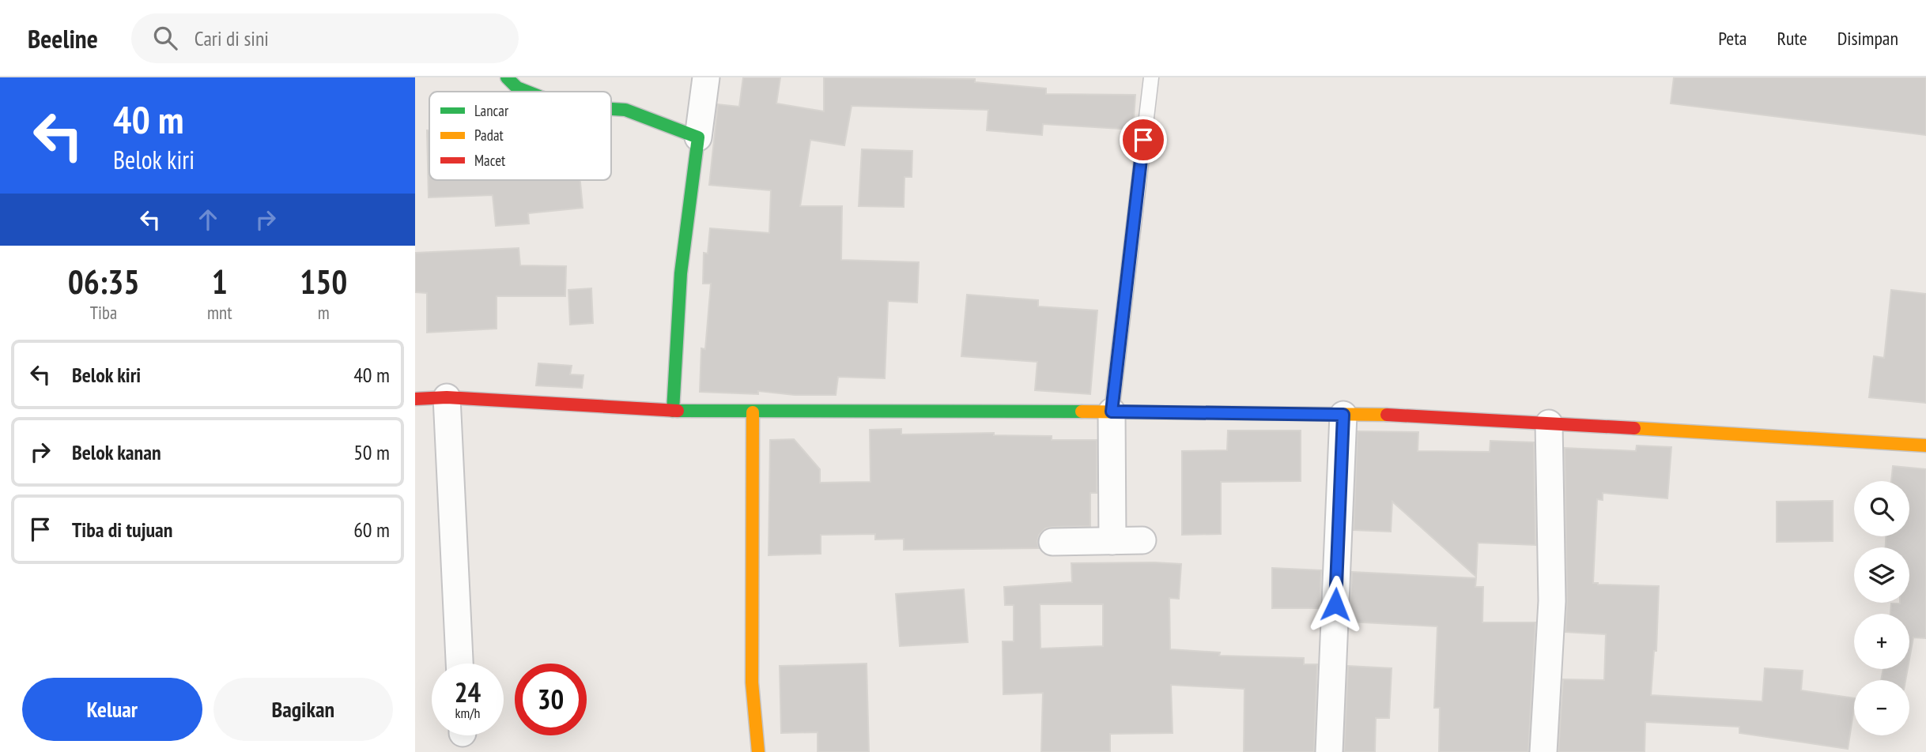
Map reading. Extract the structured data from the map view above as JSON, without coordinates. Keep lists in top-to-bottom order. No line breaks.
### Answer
{"legend":["Lancar","Padat","Macet"],"page":{"header":"Beeline","search":"Cari di sini","nav":["Peta","Rute","Disimpan"],"turn":["40 m","Belok kiri"],"eta":["06:35","Tiba","1","mnt","150","m"],"list":[{"name":"Belok kiri","value":"40 m"},{"name":"Belok kanan","value":"50 m"},{"name":"Tiba di tujuan","value":"60 m"}],"map_buttons":["+","−"],"speed":"24 km/h","limit":"30","buttons":["Keluar","Bagikan"]}}
